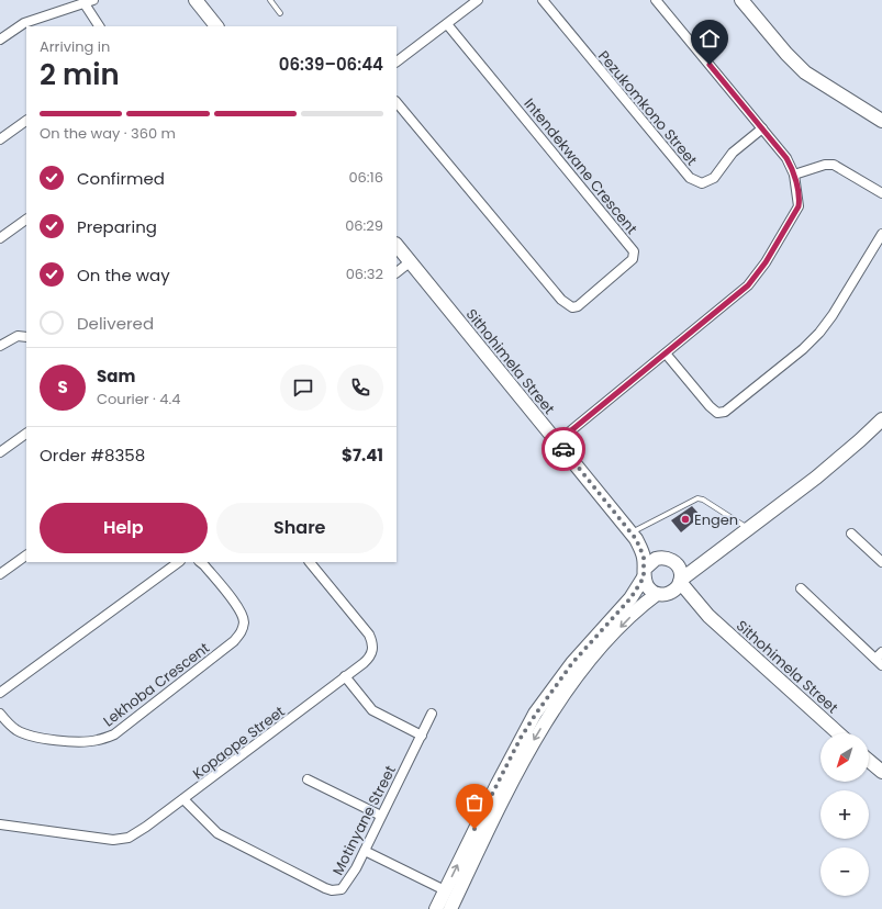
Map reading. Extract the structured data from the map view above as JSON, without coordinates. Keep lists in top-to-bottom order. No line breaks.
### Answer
{"streets":{"street":["Pezukomkono Street","Intendekwane Crescent","Sithohimela Street","Lekhoba Crescent","Kopaope Street","Motinyane Street"]},"crossings":[["Kopaope Street","Motinyane Street"]],"places":["Engen"],"north":"bottom left","page":{"heading":["2 min","Arriving in","06:39–06:44"],"panel":["Sam","Courier · 4.4","Order #8358","$7.41"],"bar":"On the way · 360 m","list":[["Confirmed","06:16"],["Preparing","06:29"],["On the way","06:32"],"Delivered"],"round":"S","buttons":["Help","Share"],"map_buttons":["+","−"]}}
